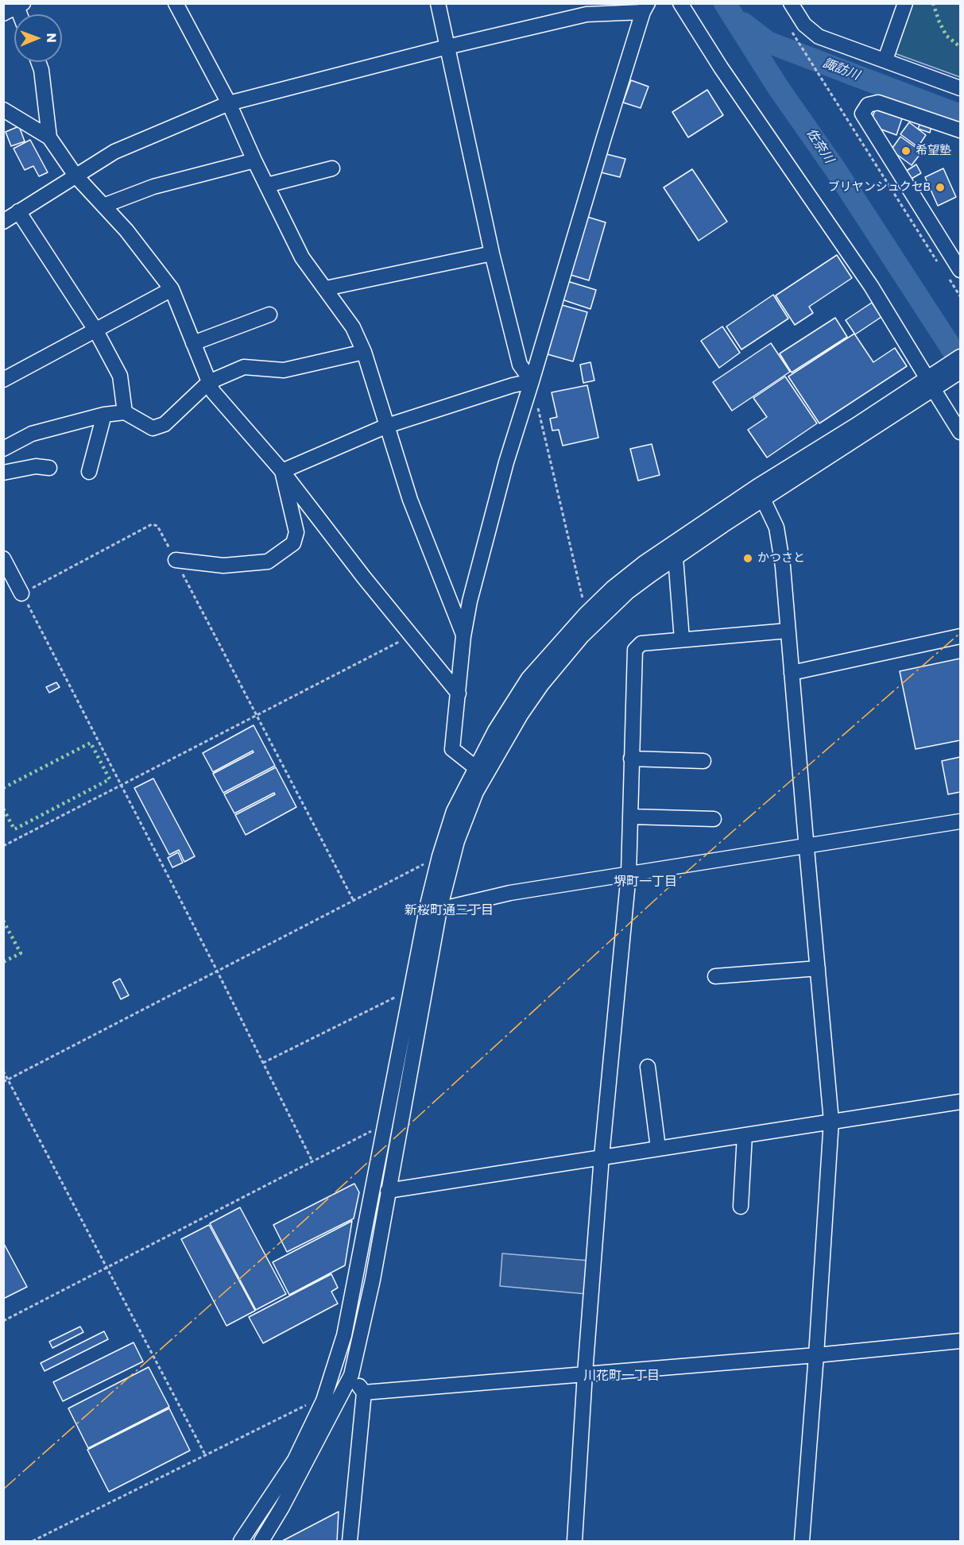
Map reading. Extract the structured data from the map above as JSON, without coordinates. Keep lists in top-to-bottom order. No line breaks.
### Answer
{"districts":["堺町一丁目","新桜町通三丁目","川花町一丁目"],"water":["諏訪川","佐奈川"],"places":["希望塾","ブリヤンシュクセB","かつさと"],"north":"right"}
